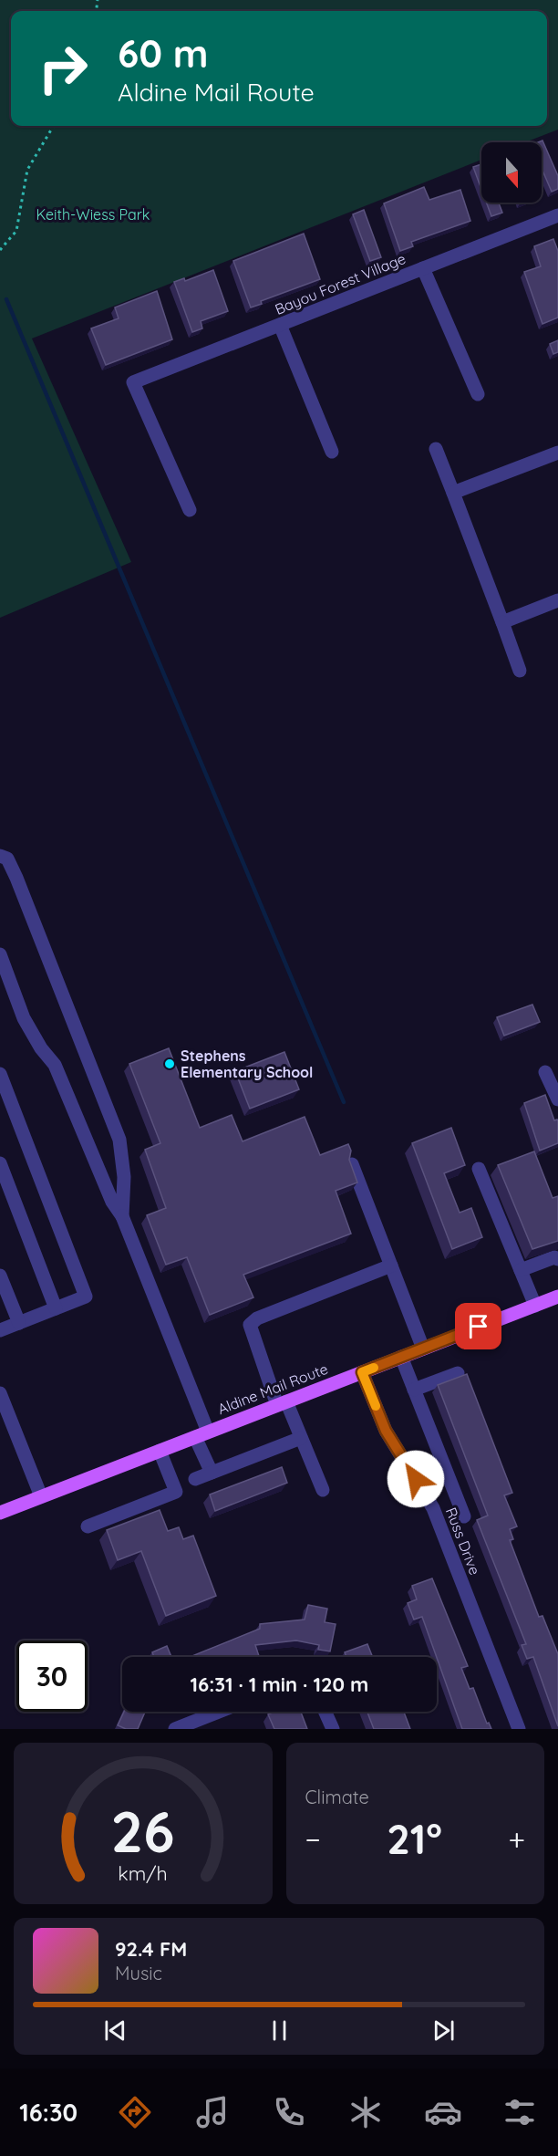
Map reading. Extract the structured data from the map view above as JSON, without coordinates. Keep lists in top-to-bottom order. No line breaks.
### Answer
{"streets":{"main road":["Aldine Mail Route"],"street":["Bayou Forest Village","Russ Drive"]},"crossings":[["Aldine Mail Route","Russ Drive"]],"parks":["Keith-Wiess Park"],"places":["Stephens Elementary School"],"north":"bottom","page":{"turn":["60 m","Aldine Mail Route"],"limit":"30","trip":"16:31 · 1 min · 120 m","tile":"Climate","heat":["−","21°","+"],"song":["92.4 FM","Music"],"tabs":"16:30","gauge":["26","km/h"]}}
